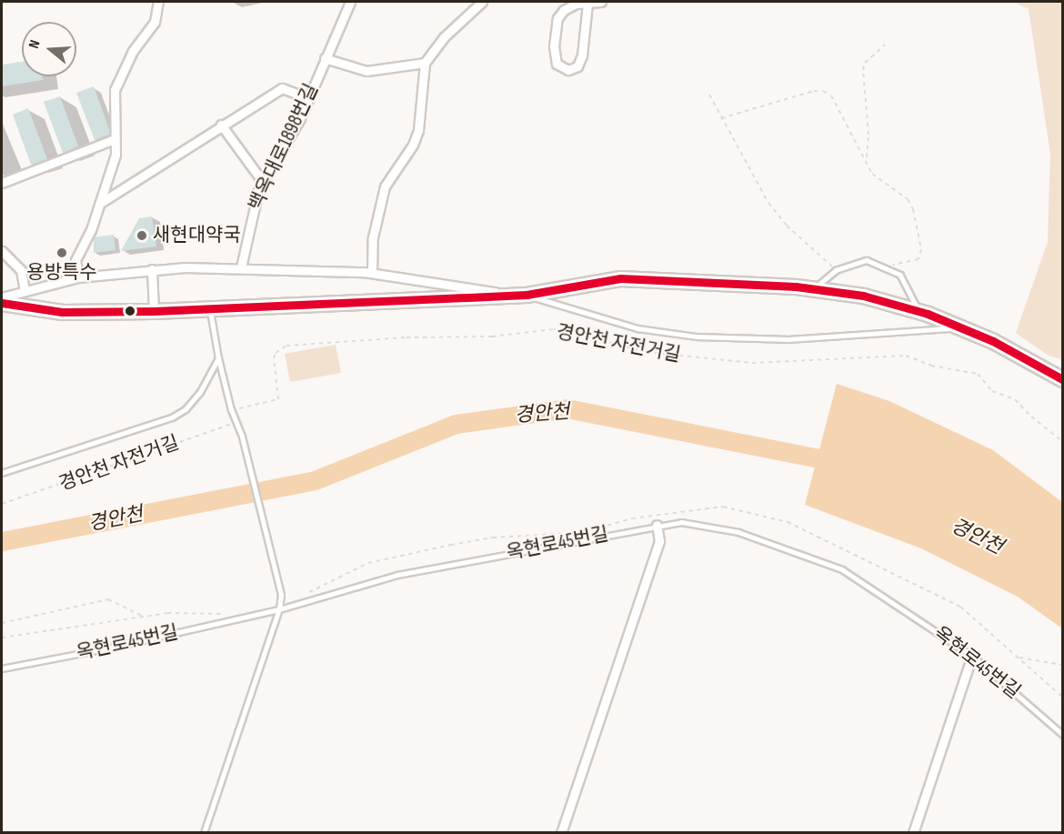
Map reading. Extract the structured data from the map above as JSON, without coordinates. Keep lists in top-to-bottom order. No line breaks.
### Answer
{"streets":{"street":["백옥대로1898번길"],"lane":["옥현로45번길"],"path":["경안천 자전거길"]},"water":["경안천"],"places":["새현대약국","용방특수"],"north":"left"}
